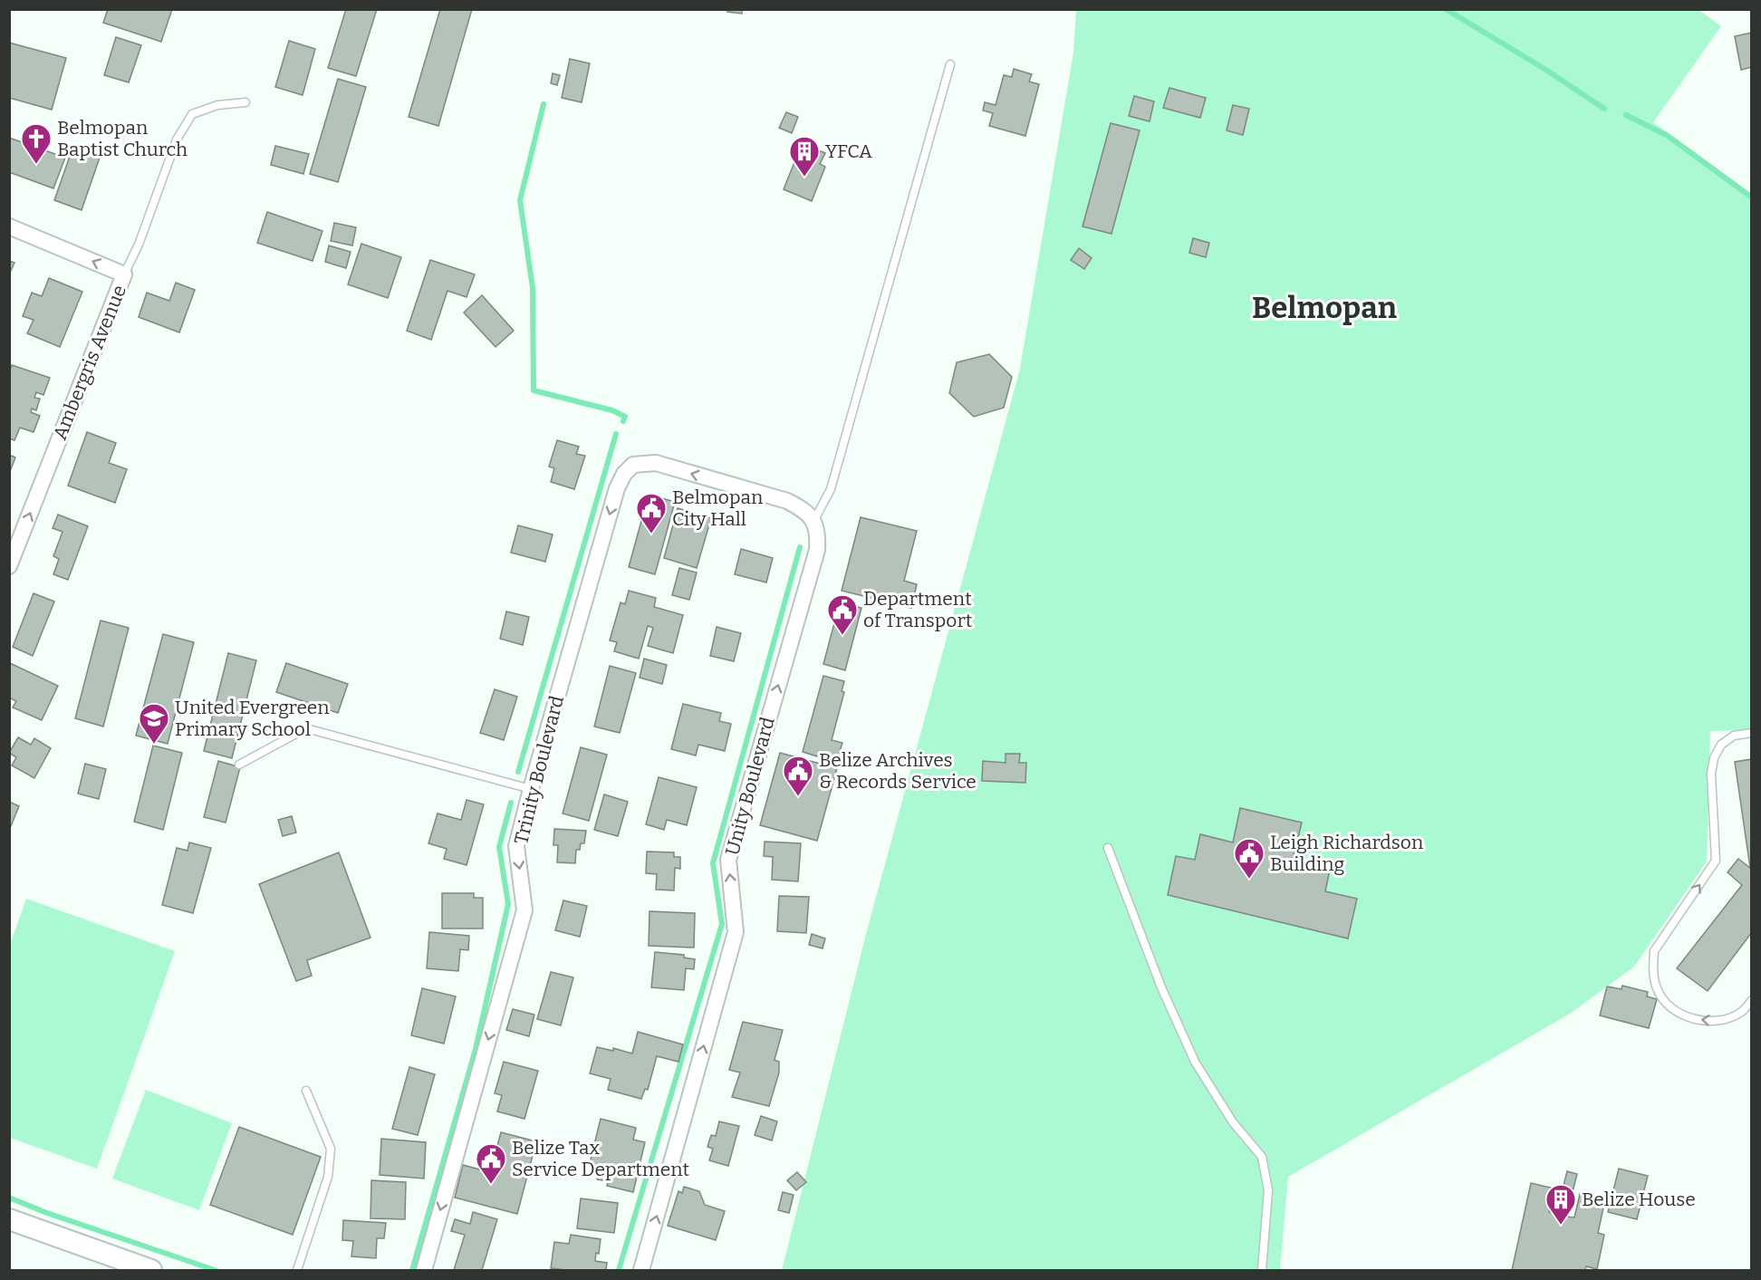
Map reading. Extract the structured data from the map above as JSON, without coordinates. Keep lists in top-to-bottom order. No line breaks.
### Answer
{"streets":{"street":["Ambergris Avenue","Trinity Boulevard","Unity Boulevard"]},"crossings":[["Trinity Boulevard","Unity Boulevard"]],"one_way":["Trinity Boulevard","Unity Boulevard"],"districts":["Belmopan"],"places":{"church":["Belmopan Baptist Church"],"building":["YFCA","Belize House"],"public building":["Belmopan City Hall","Department of Transport","Belize Archives & Records Service","Leigh Richardson Building","Belize Tax Service Department"],"school or university":["United Evergreen Primary School"]}}
